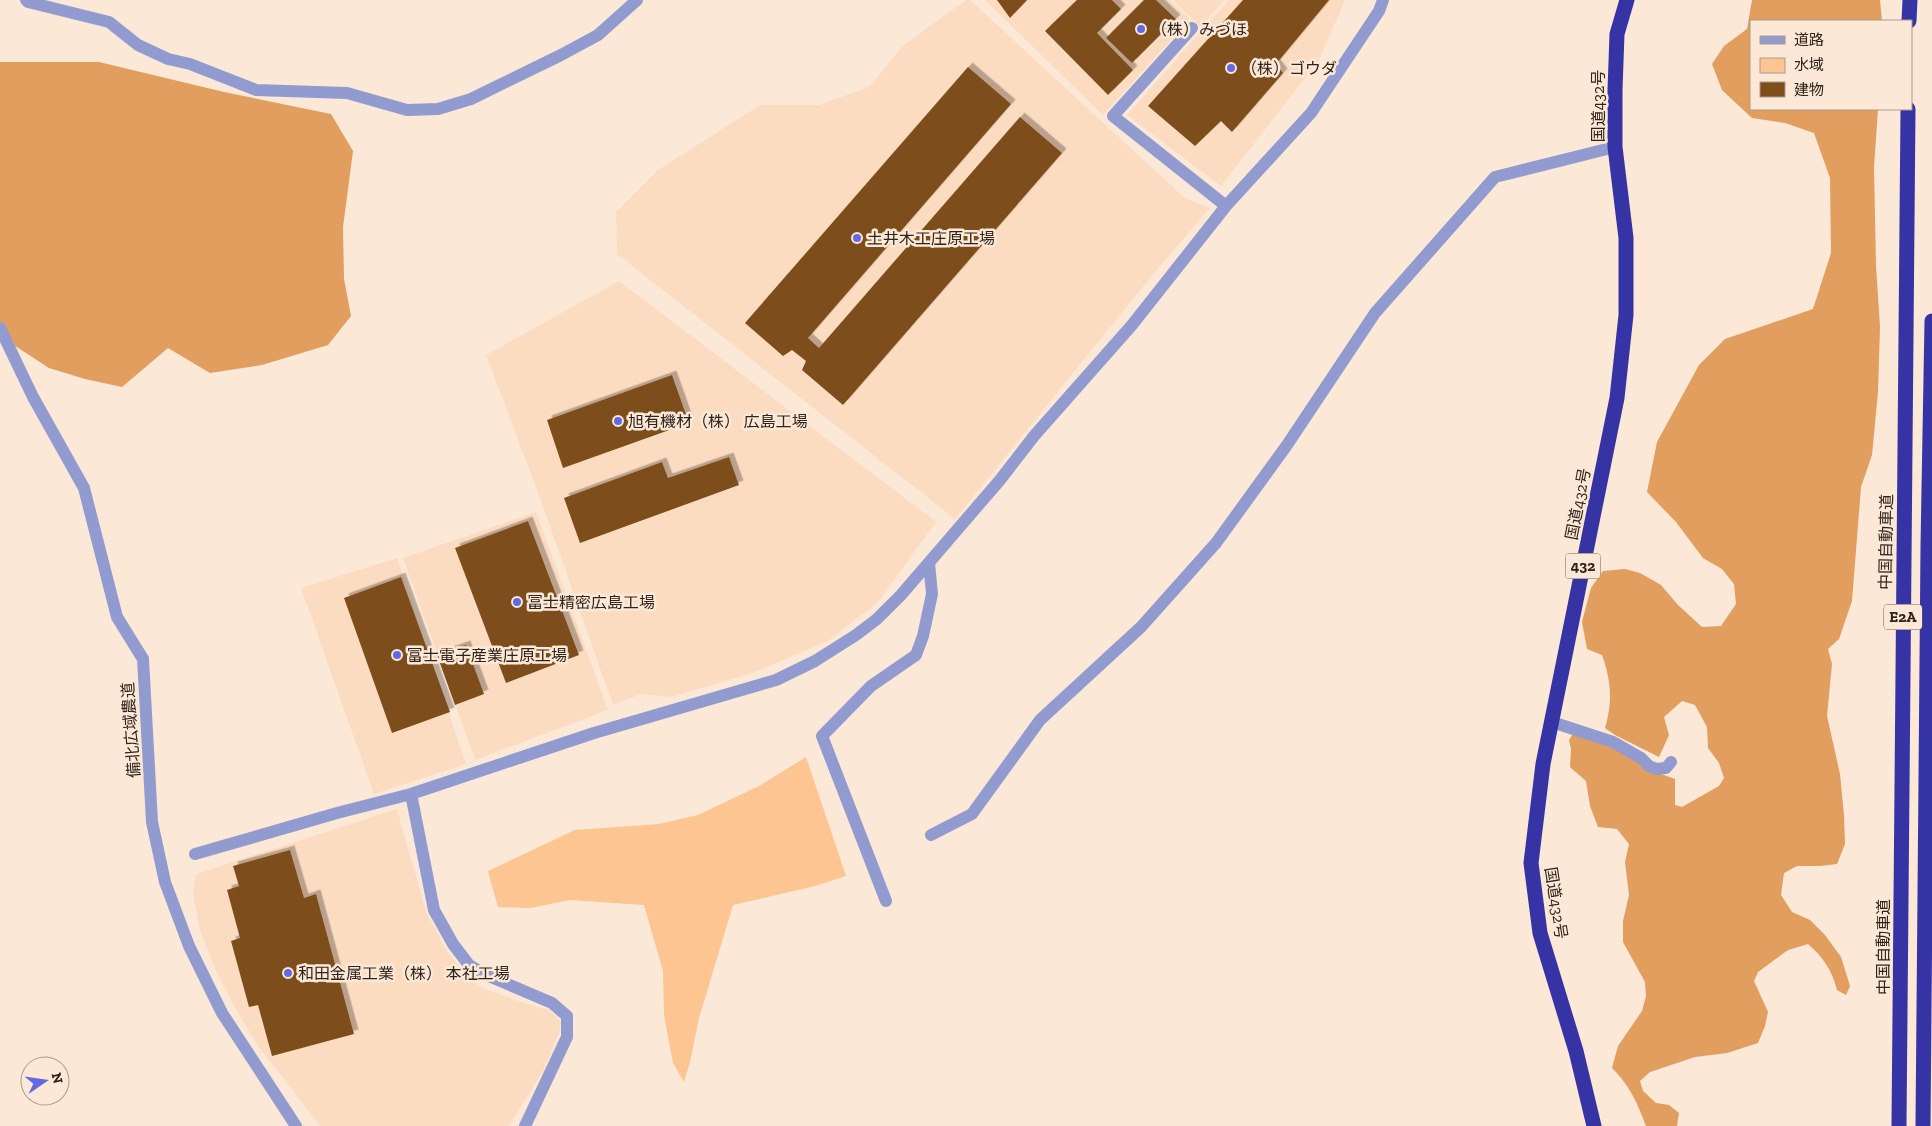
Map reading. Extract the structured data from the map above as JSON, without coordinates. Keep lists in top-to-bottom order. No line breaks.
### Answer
{"streets":{"highway":["国道432号","中国自動車道","432","E2A"],"street":["備北広域農道"]},"places":["（株）みづほ","（株）ゴウダ","土井木工庄原工場","旭有機材（株） 広島工場","冨士精密広島工場","富士電子産業庄原工場","和田金属工業（株） 本社工場"],"legend":["道路","水域","建物"],"north":"right"}
